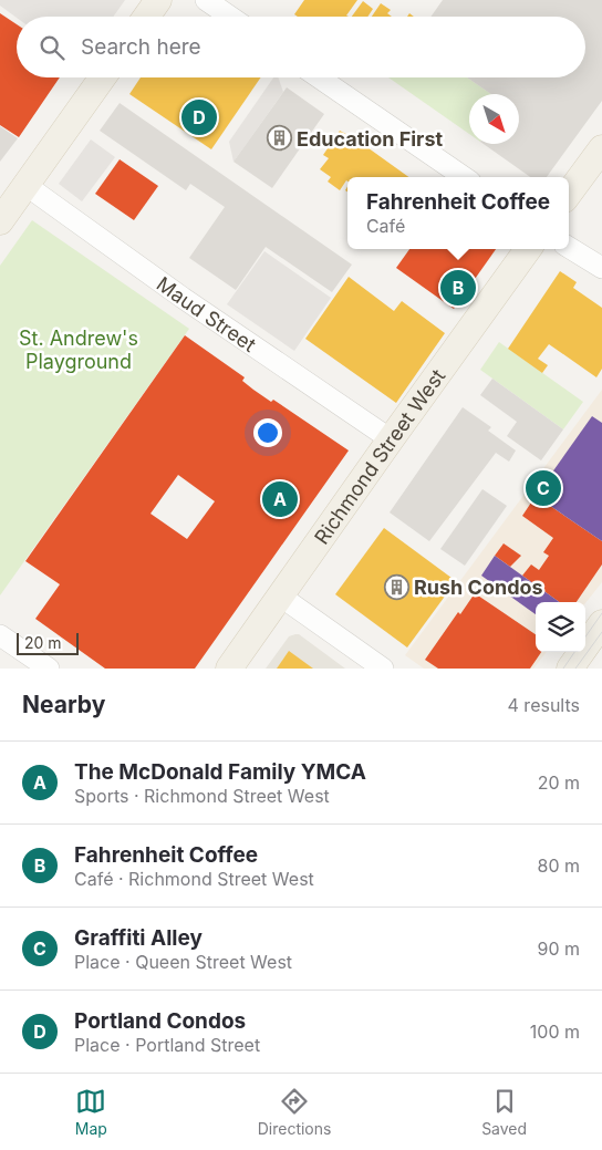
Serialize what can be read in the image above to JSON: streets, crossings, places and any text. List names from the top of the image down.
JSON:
{
  "streets": {
    "main road": ["Richmond Street West"],
    "street": ["Maud Street"]
  },
  "crossings": [
    ["Maud Street", "Richmond Street West"]
  ],
  "parks": ["St. Andrew's Playground"],
  "places": {
    "building": ["Education First", "Rush Condos"]
  },
  "scale_bar": "20 m",
  "north": "bottom right",
  "page": {
    "search": "Search here",
    "pins": [
      "D",
      "B",
      "C",
      "A"
    ],
    "popup": ["Fahrenheit Coffee", "Café"],
    "scale": "20 m",
    "heading": ["Nearby", "4 results"],
    "list": [
      {
        "mark": "A",
        "name": "The McDonald Family YMCA",
        "note": "Sports · Richmond Street West",
        "value": "20 m"
      },
      {
        "mark": "B",
        "name": "Fahrenheit Coffee",
        "note": "Café · Richmond Street West",
        "value": "80 m"
      },
      {
        "mark": "C",
        "name": "Graffiti Alley",
        "note": "Place · Queen Street West",
        "value": "90 m"
      },
      {
        "mark": "D",
        "name": "Portland Condos",
        "note": "Place · Portland Street",
        "value": "100 m"
      }
    ],
    "nav": ["Map", "Directions", "Saved"]
  }
}
